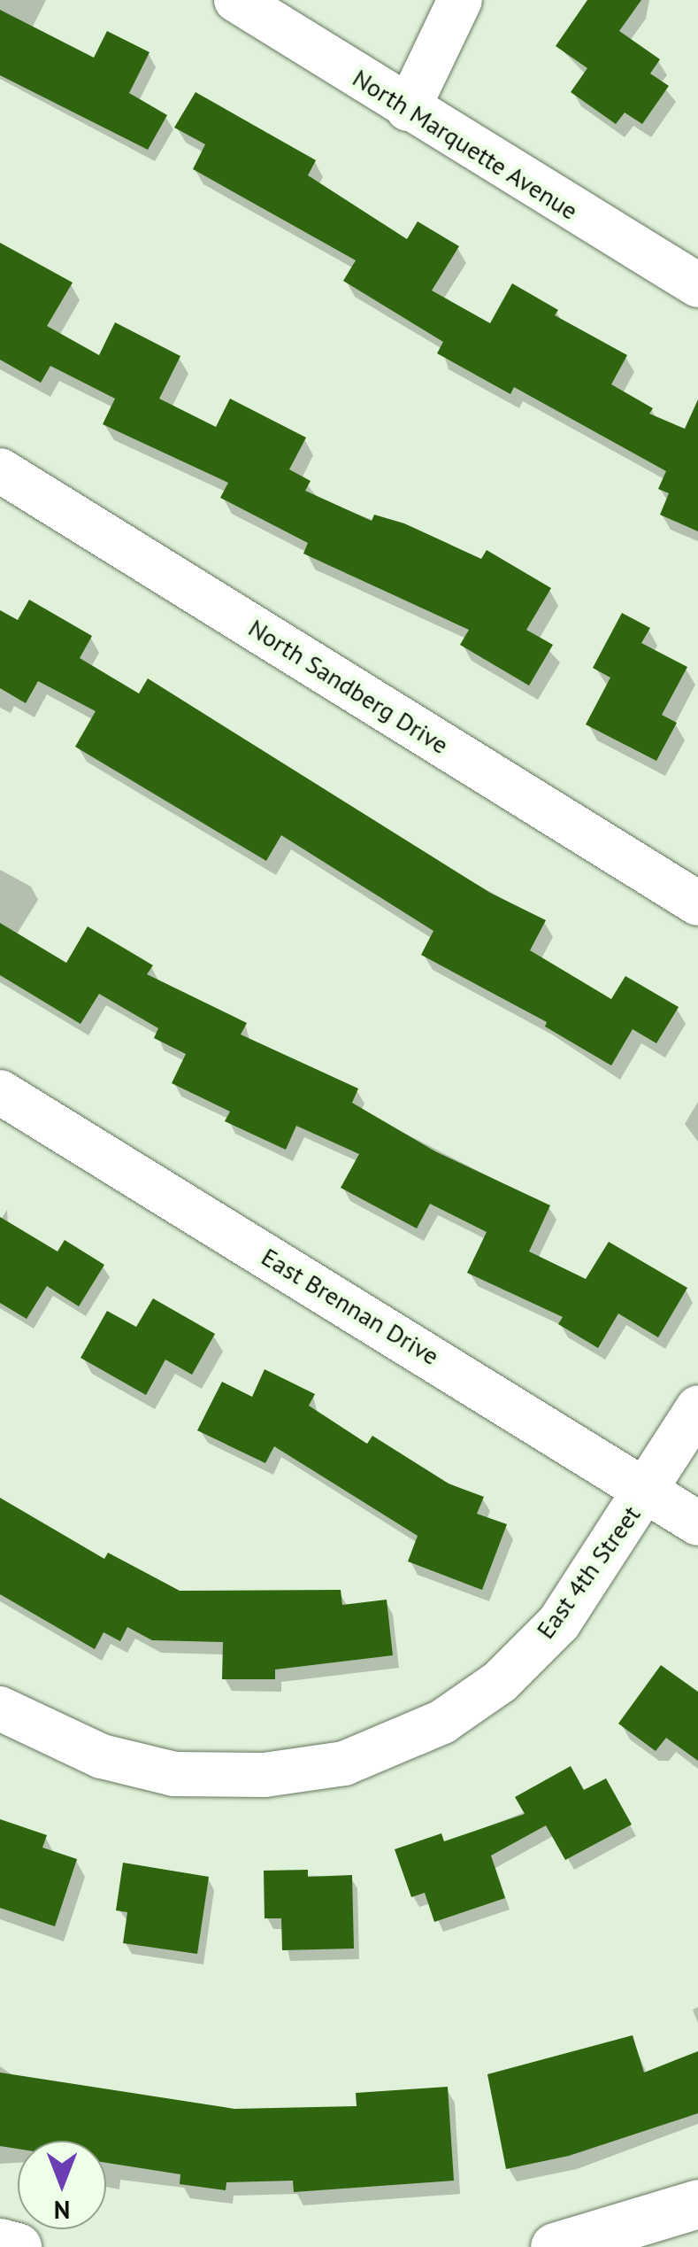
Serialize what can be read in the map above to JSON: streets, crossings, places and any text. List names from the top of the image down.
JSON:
{
  "streets": {
    "street": [
      "North Marquette Avenue",
      "North Sandberg Drive",
      "East Brennan Drive",
      "East 4th Street"
    ]
  },
  "crossings": [
    ["East Brennan Drive", "East 4th Street"]
  ],
  "north": "bottom"
}
